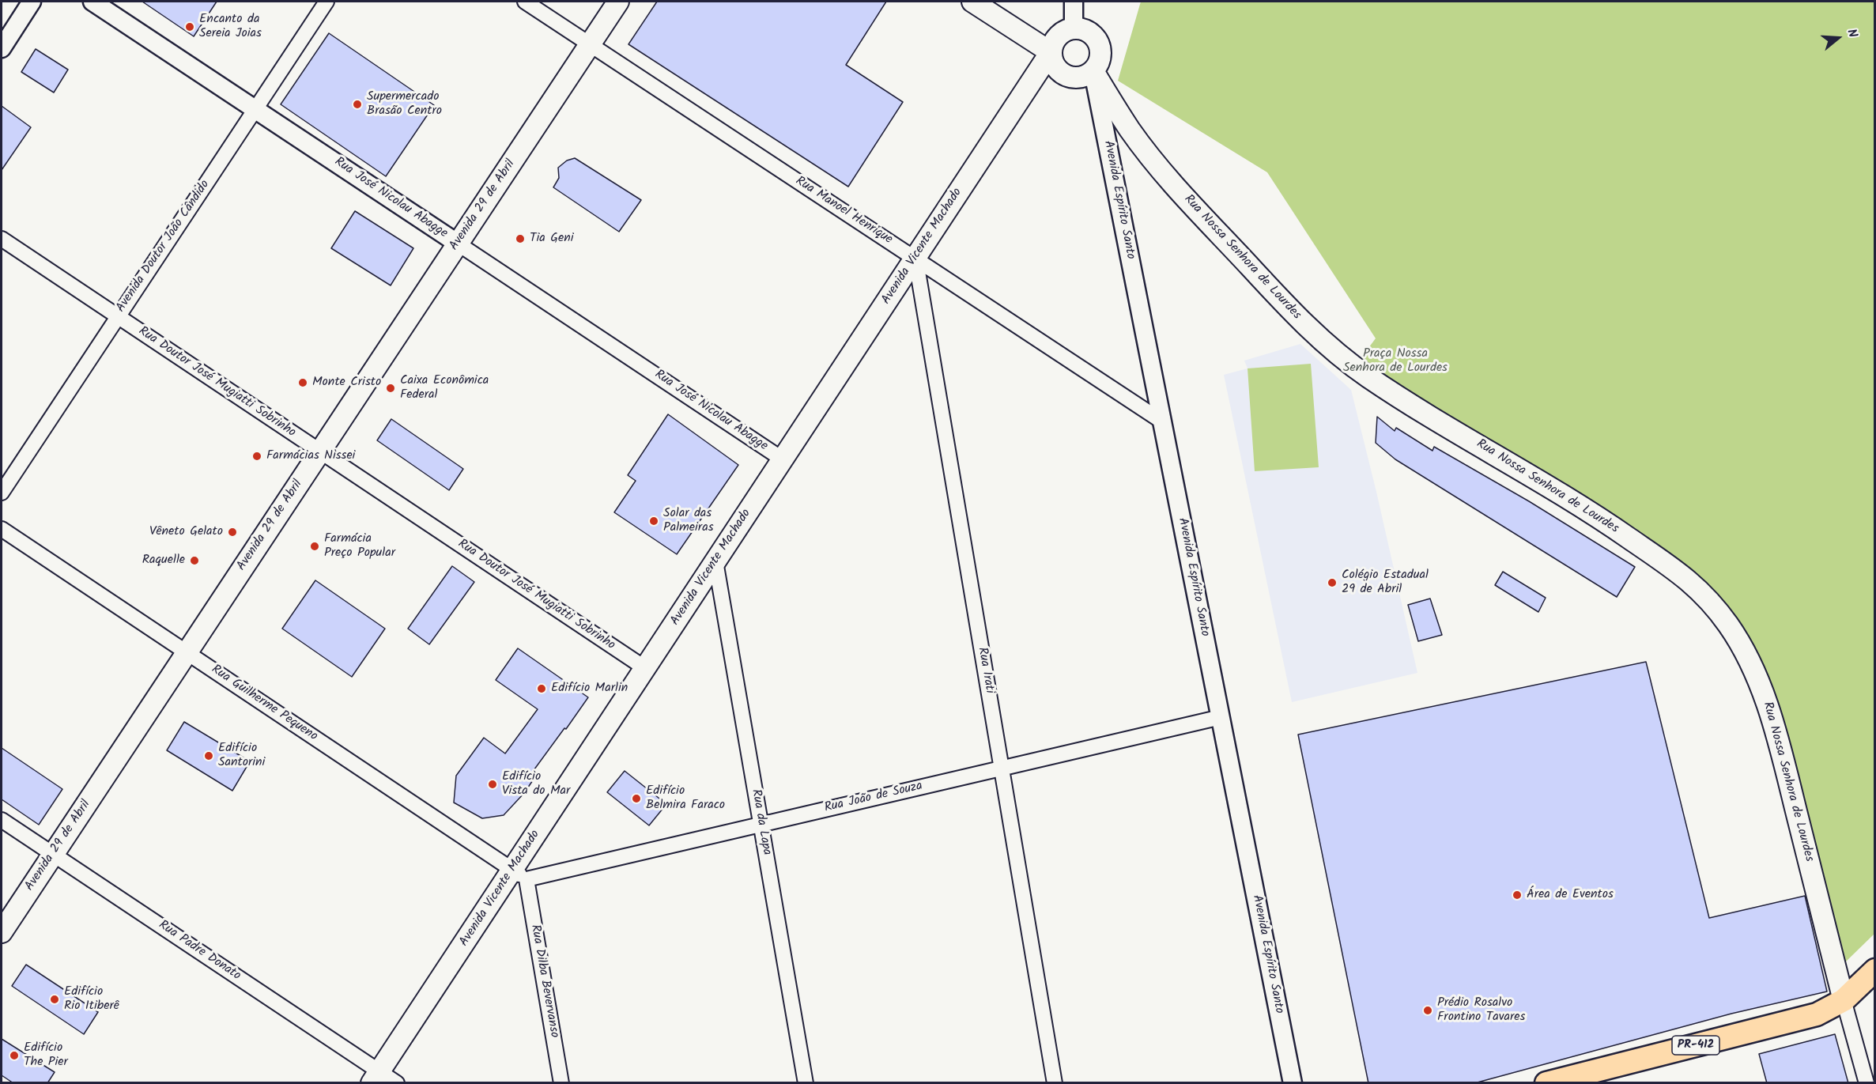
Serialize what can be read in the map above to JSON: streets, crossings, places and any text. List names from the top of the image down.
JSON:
{
  "streets": {
    "main road": [
      "Avenida 29 de Abril",
      "Avenida Vicente Machado",
      "Rua Nossa Senhora de Lourdes",
      "PR-412"
    ],
    "street": [
      "Rua José Nicolau Abagge",
      "Avenida Espírito Santo",
      "Rua Manoel Henrique",
      "Avenida Doutor João Cândido",
      "Rua Doutor José Mugiatti Sobrinho",
      "Rua Irati",
      "Rua Guilherme Pequeno",
      "Rua João de Souza",
      "Rua da Lapa",
      "Rua Padre Donato",
      "Rua Dilba Bevervanso"
    ]
  },
  "crossings": [
    ["Rua José Nicolau Abagge", "Avenida 29 de Abril"],
    ["Rua José Nicolau Abagge", "Avenida Doutor João Cândido"],
    ["Rua José Nicolau Abagge", "Avenida Vicente Machado"],
    ["Avenida Espírito Santo", "Rua Manoel Henrique"],
    ["Avenida Espírito Santo", "Avenida Vicente Machado"],
    ["Avenida Espírito Santo", "Rua Nossa Senhora de Lourdes"],
    ["Avenida Espírito Santo", "Rua João de Souza"],
    ["Avenida 29 de Abril", "Rua Manoel Henrique"],
    ["Avenida 29 de Abril", "Rua Doutor José Mugiatti Sobrinho"],
    ["Avenida 29 de Abril", "Rua Guilherme Pequeno"],
    ["Avenida 29 de Abril", "Rua Padre Donato"],
    ["Rua Manoel Henrique", "Avenida Vicente Machado"],
    ["Rua Manoel Henrique", "Rua Irati"],
    ["Avenida Doutor João Cândido", "Rua Doutor José Mugiatti Sobrinho"],
    ["Avenida Vicente Machado", "Rua Nossa Senhora de Lourdes"],
    ["Avenida Vicente Machado", "Rua Doutor José Mugiatti Sobrinho"],
    ["Avenida Vicente Machado", "Rua Irati"],
    ["Avenida Vicente Machado", "Rua Guilherme Pequeno"],
    ["Avenida Vicente Machado", "Rua João de Souza"],
    ["Avenida Vicente Machado", "Rua da Lapa"],
    ["Avenida Vicente Machado", "Rua Padre Donato"],
    ["Avenida Vicente Machado", "Rua Dilba Bevervanso"],
    ["Rua Nossa Senhora de Lourdes", "PR-412"],
    ["Rua Irati", "Rua João de Souza"],
    ["Rua Guilherme Pequeno", "Rua João de Souza"],
    ["Rua Guilherme Pequeno", "Rua Dilba Bevervanso"],
    ["Rua João de Souza", "Rua da Lapa"],
    ["Rua João de Souza", "Rua Dilba Bevervanso"]
  ],
  "parks": ["Praça Nossa Senhora de Lourdes"],
  "places": [
    "Encanto da Sereia Joias",
    "Supermercado Brasão Centro",
    "Tia Geni",
    "Monte Cristo",
    "Caixa Econômica Federal",
    "Farmácias Nissei",
    "Solar das Palmeiras",
    "Vêneto Gelato",
    "Farmácia Preço Popular",
    "Raquelle",
    "Colégio Estadual 29 de Abril",
    "Edifício Marlin",
    "Edifício Santorini",
    "Edifício Vista do Mar",
    "Edifício Belmira Faraco",
    "Área de Eventos",
    "Edifício Rio Itiberê",
    "Prédio Rosalvo Frontino Tavares",
    "Edifício The Pier"
  ],
  "north": "right"
}
